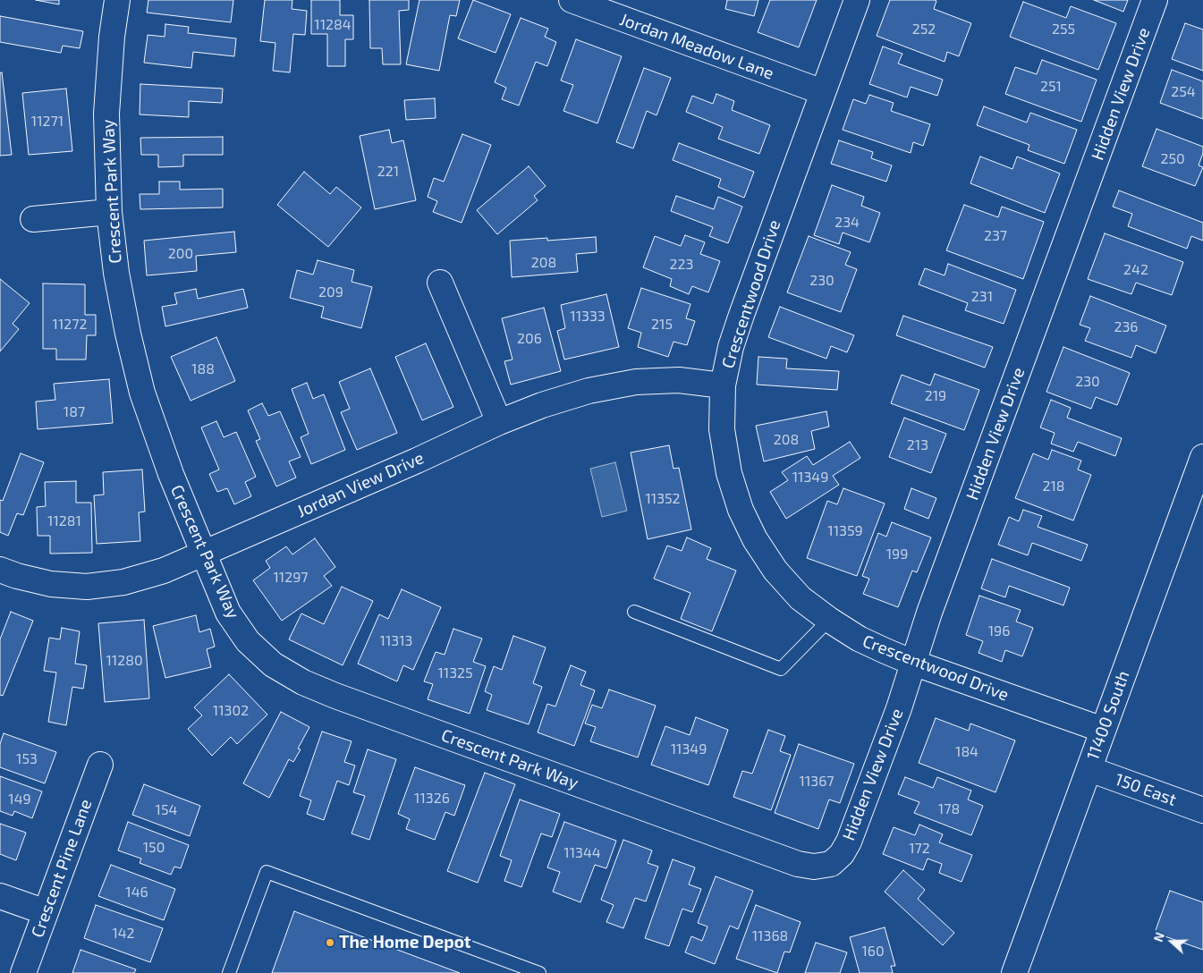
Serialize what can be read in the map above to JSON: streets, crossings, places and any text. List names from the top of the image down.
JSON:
{
  "streets": {
    "street": [
      "Jordan Meadow Lane",
      "Hidden View Drive",
      "Crescent Park Way",
      "Crescentwood Drive",
      "Jordan View Drive",
      "11400 South",
      "150 East",
      "Crescent Pine Lane"
    ]
  },
  "crossings": [
    ["Jordan Meadow Lane", "Crescentwood Drive"],
    ["Hidden View Drive", "Crescent Park Way"],
    ["Hidden View Drive", "Crescentwood Drive"],
    ["Crescent Park Way", "Jordan View Drive"],
    ["Crescentwood Drive", "Jordan View Drive"],
    ["Crescentwood Drive", "11400 South"],
    ["11400 South", "150 East"]
  ],
  "places": ["The Home Depot"],
  "house_numbers": [
    "11284",
    "252",
    "255",
    "251",
    "254",
    "11271",
    "250",
    "221",
    "234",
    "237",
    "200",
    "208",
    "223",
    "242",
    "230",
    "209",
    "231",
    "11333",
    "11272",
    "215",
    "236",
    "206",
    "188",
    "230",
    "219",
    "187",
    "208",
    "213",
    "11349",
    "218",
    "11352",
    "11281",
    "11359",
    "199",
    "11297",
    "196",
    "11313",
    "11280",
    "11325",
    "11302",
    "11349",
    "184",
    "153",
    "11367",
    "11326",
    "149",
    "178",
    "154",
    "150",
    "172",
    "11344",
    "146",
    "142",
    "11368",
    "160"
  ],
  "north": "left"
}
